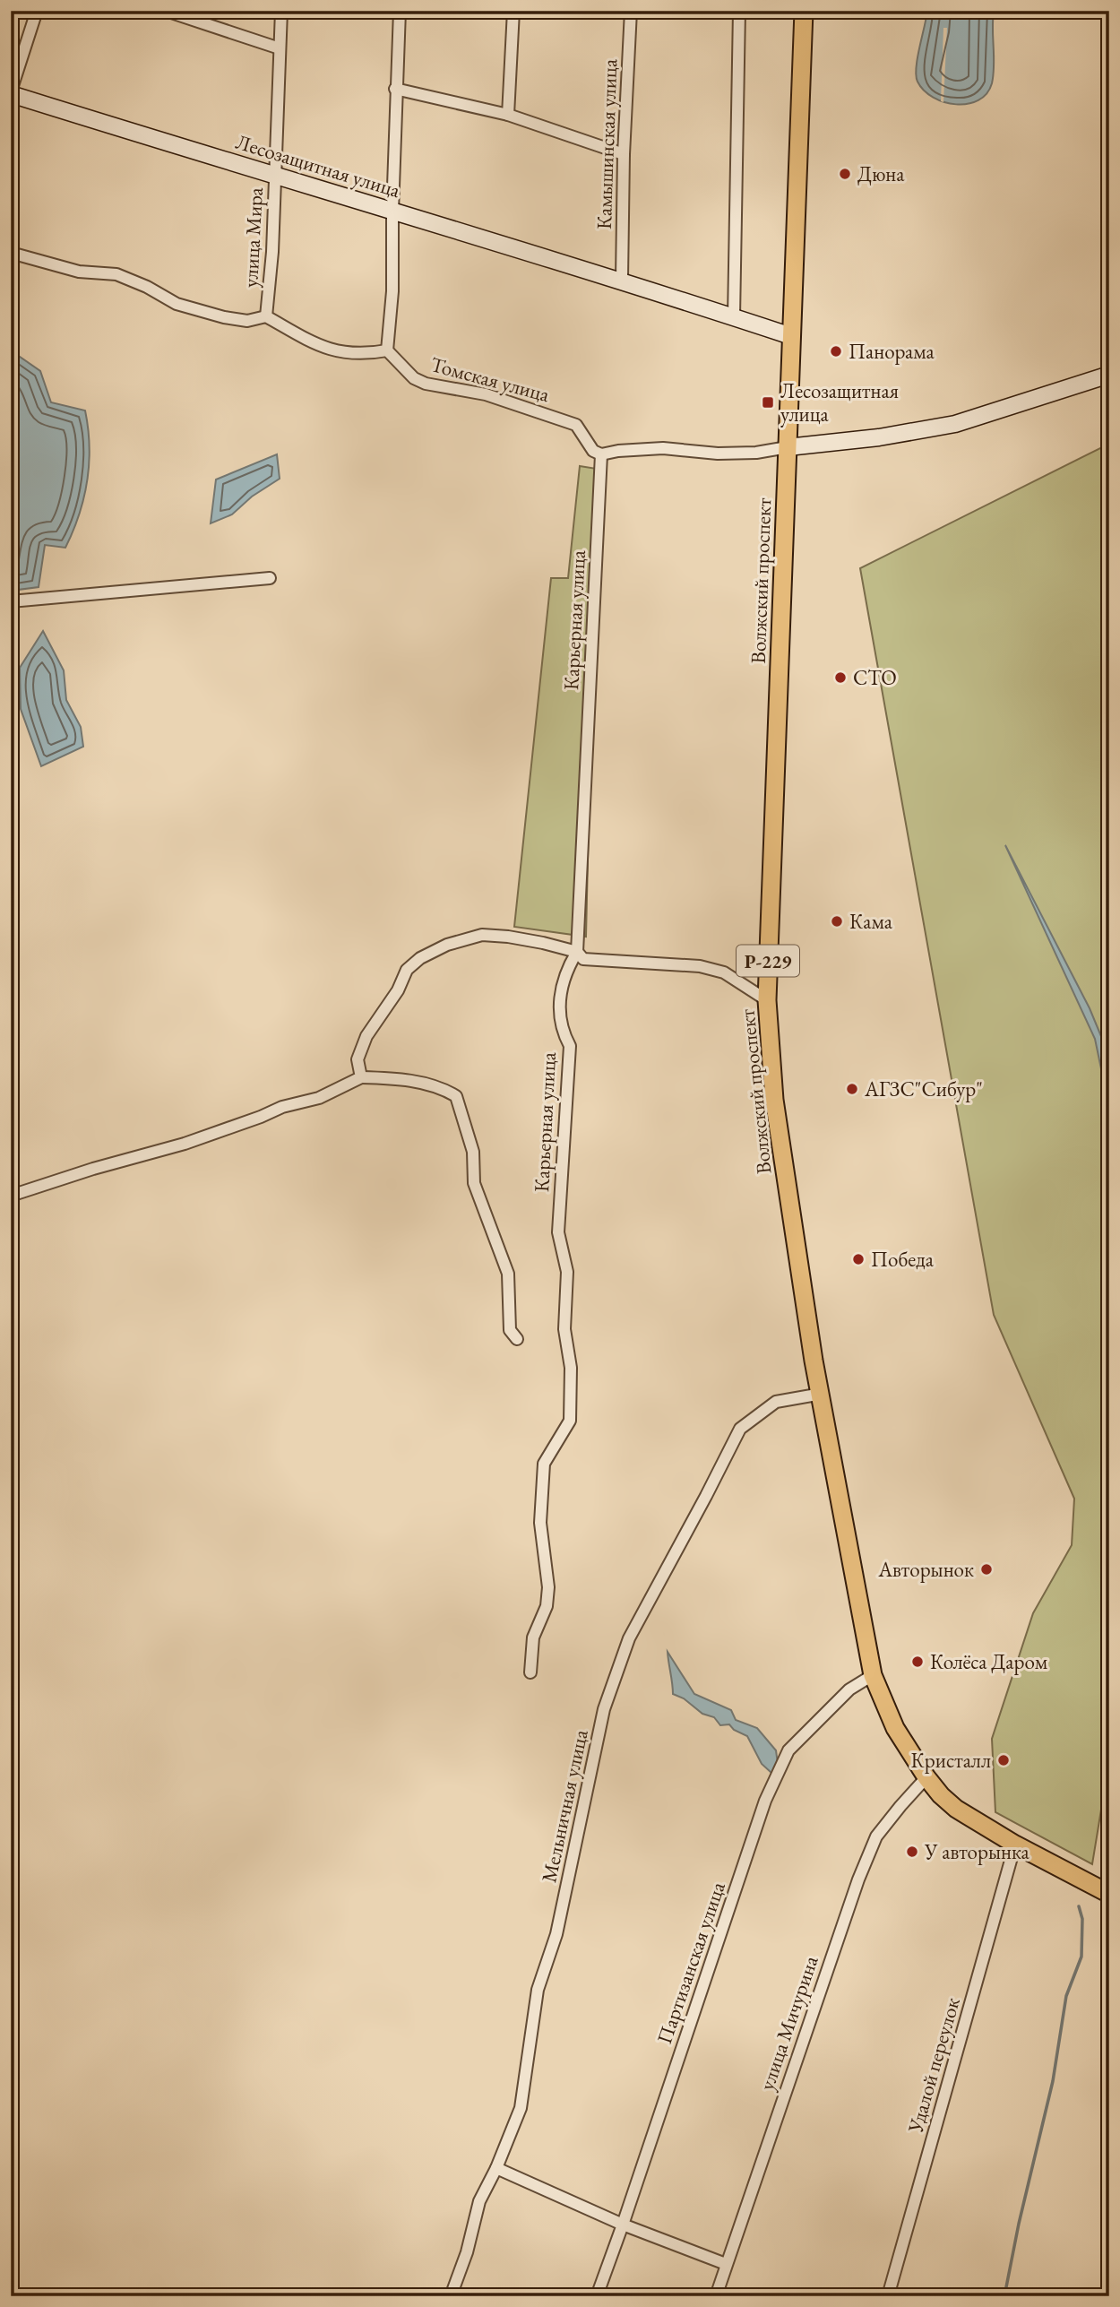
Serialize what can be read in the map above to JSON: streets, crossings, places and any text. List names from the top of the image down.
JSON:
{
  "streets": {
    "main road": ["Волжский проспект", "Р-229"],
    "street": [
      "Камышинская улица",
      "Лесозащитная улица",
      "улица Мира",
      "Томская улица",
      "Карьерная улица",
      "Мельничная улица",
      "Партизанская улица",
      "улица Мичурина",
      "Удалой переулок"
    ]
  },
  "crossings": [
    ["Камышинская улица", "Лесозащитная улица"],
    ["Лесозащитная улица", "улица Мира"],
    ["Лесозащитная улица", "Волжский проспект"],
    ["Томская улица", "Карьерная улица"],
    ["Волжский проспект", "Мельничная улица"],
    ["Волжский проспект", "Партизанская улица"],
    ["Волжский проспект", "улица Мичурина"],
    ["Волжский проспект", "Удалой переулок"]
  ],
  "places": {
    "other": [
      "Дюна",
      "Панорама",
      "СТО",
      "Кама",
      "АГЗС\"Сибур\"",
      "Победа",
      "Авторынок",
      "Колёса Даром",
      "Кристалл",
      "У авторынка"
    ],
    "transit": ["Лесозащитная улица"]
  }
}
